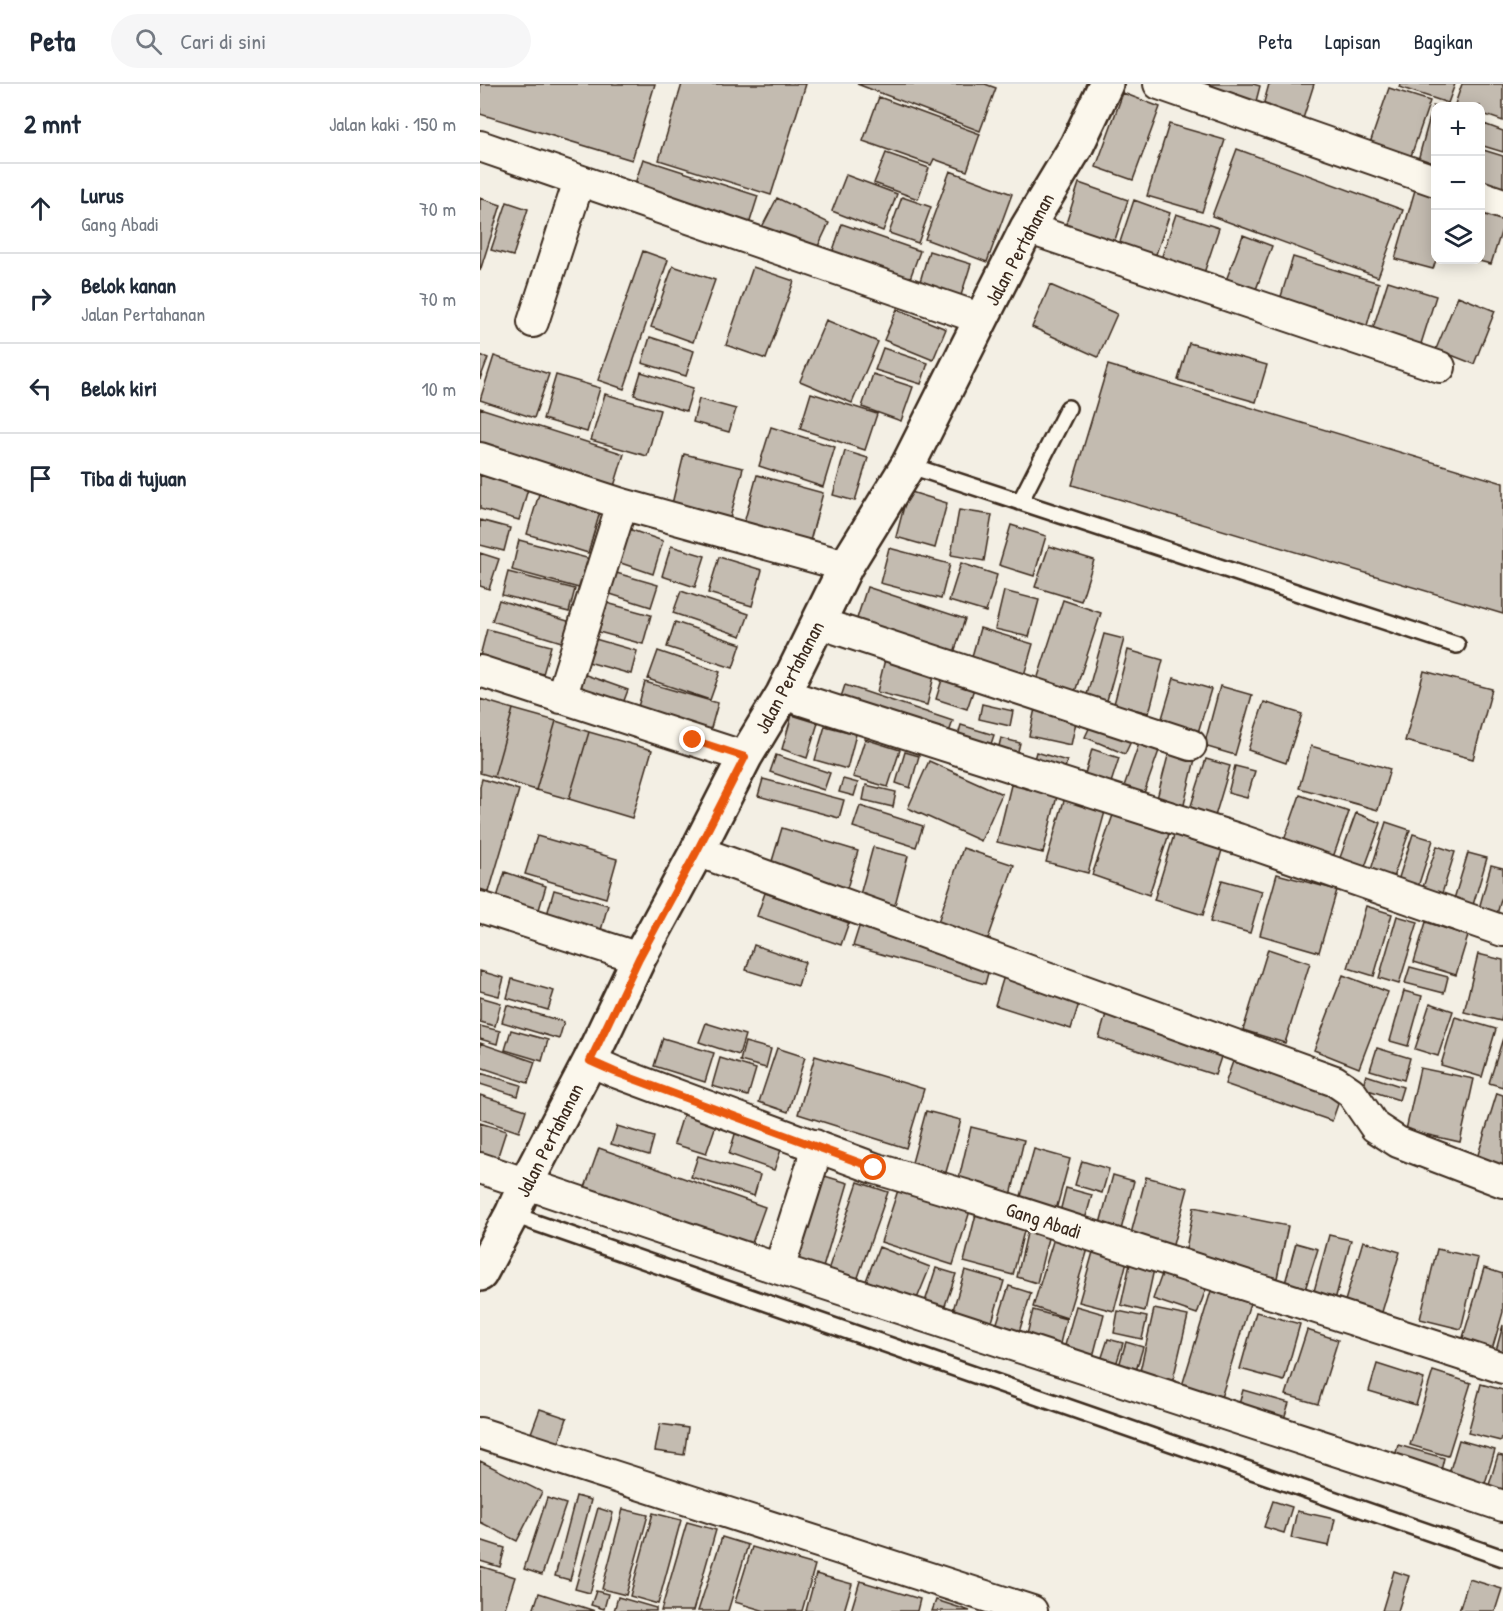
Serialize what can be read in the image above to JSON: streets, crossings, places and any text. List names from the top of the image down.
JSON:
{
  "streets": {
    "main road": ["Jalan Pertahanan"],
    "street": ["Gang Abadi"]
  },
  "crossings": [
    ["Jalan Pertahanan", "Gang Abadi"]
  ],
  "page": {
    "header": "Peta",
    "search": "Cari di sini",
    "nav": ["Peta", "Lapisan", "Bagikan"],
    "heading": ["2 mnt", "Jalan kaki · 150 m"],
    "map_buttons": ["+", "−"],
    "list": [
      ["Lurus", "Gang Abadi", "70 m"],
      ["Belok kanan", "Jalan Pertahanan", "70 m"],
      ["Belok kiri", "10 m"],
      "Tiba di tujuan"
    ]
  }
}
